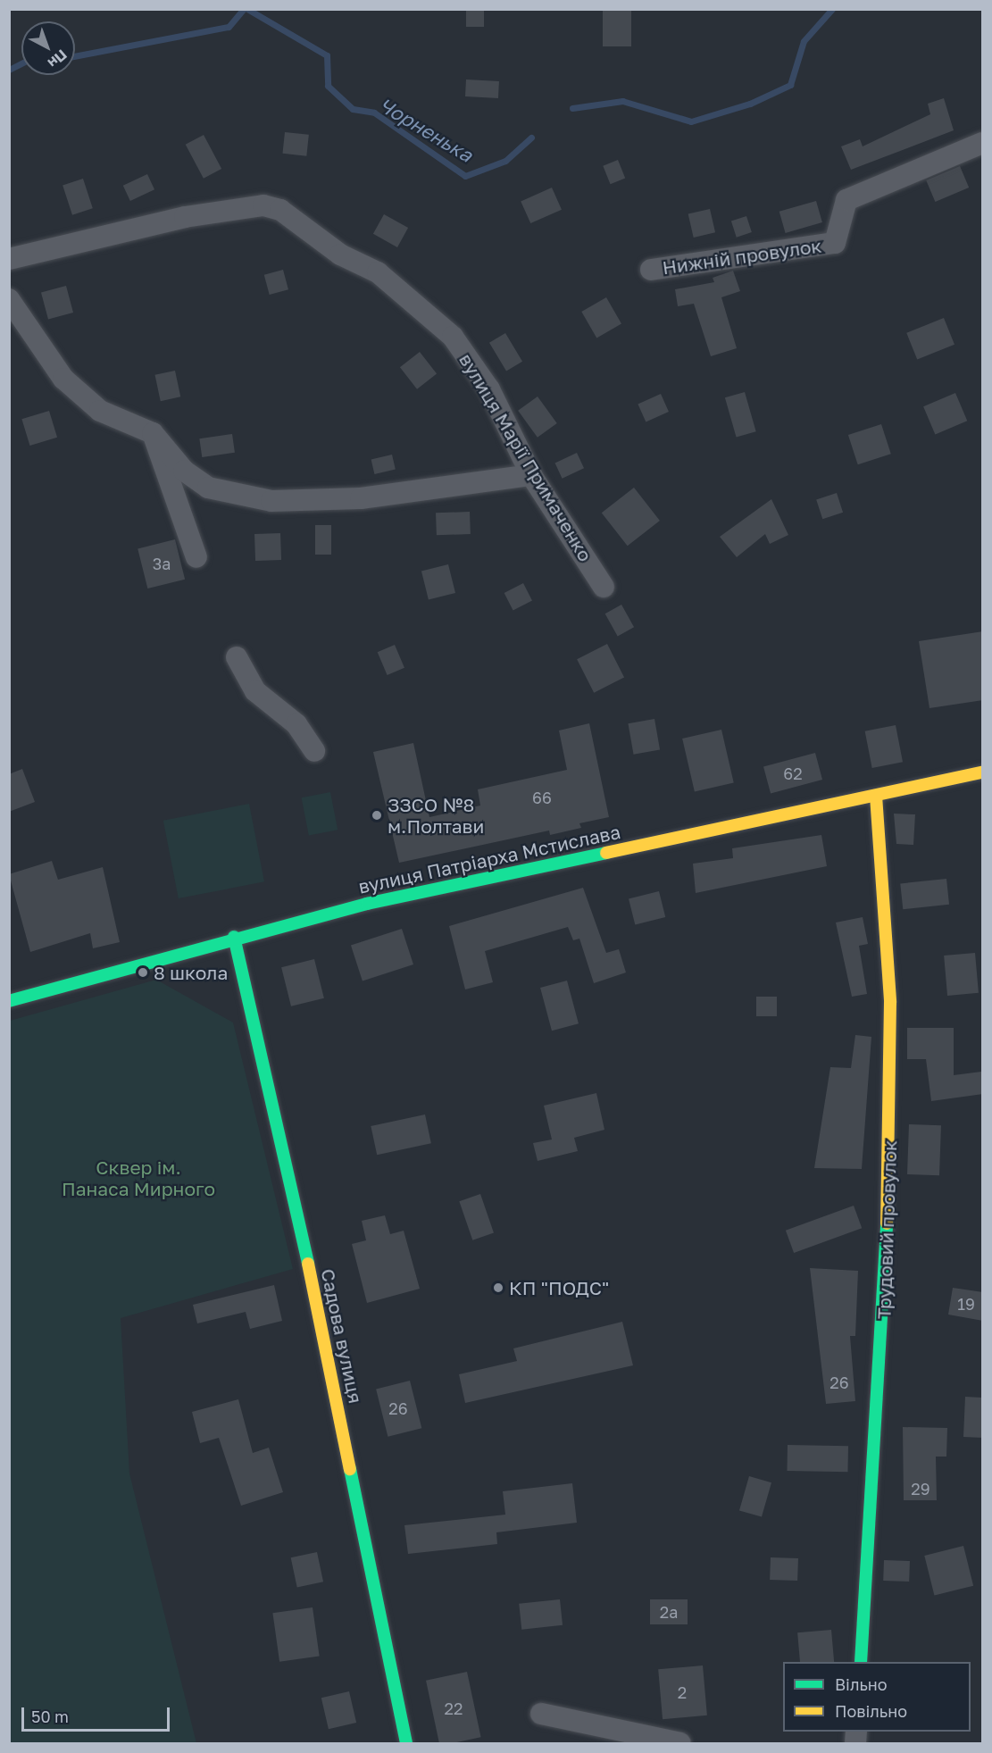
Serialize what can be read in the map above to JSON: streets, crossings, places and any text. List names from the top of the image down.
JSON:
{
  "streets": {
    "street": [
      "Нижній провулок",
      "вулиця Марії Примаченко",
      "вулиця Патріарха Мстислава",
      "Трудовий провулок",
      "Садова вулиця"
    ]
  },
  "crossings": [
    ["вулиця Патріарха Мстислава", "Трудовий провулок"],
    ["вулиця Патріарха Мстислава", "Садова вулиця"]
  ],
  "water": ["Чорненька"],
  "parks": ["Сквер ім. Панаса Мирного"],
  "places": ["ЗЗСО №8 м.Полтави", "8 школа", "КП \"ПОДС\""],
  "house_numbers": [
    "3а",
    "62",
    "66",
    "19",
    "26",
    "26",
    "29",
    "2а",
    "2",
    "22"
  ],
  "legend": ["Вільно", "Повільно"],
  "scale_bar": "50 m",
  "north": "bottom right"
}
